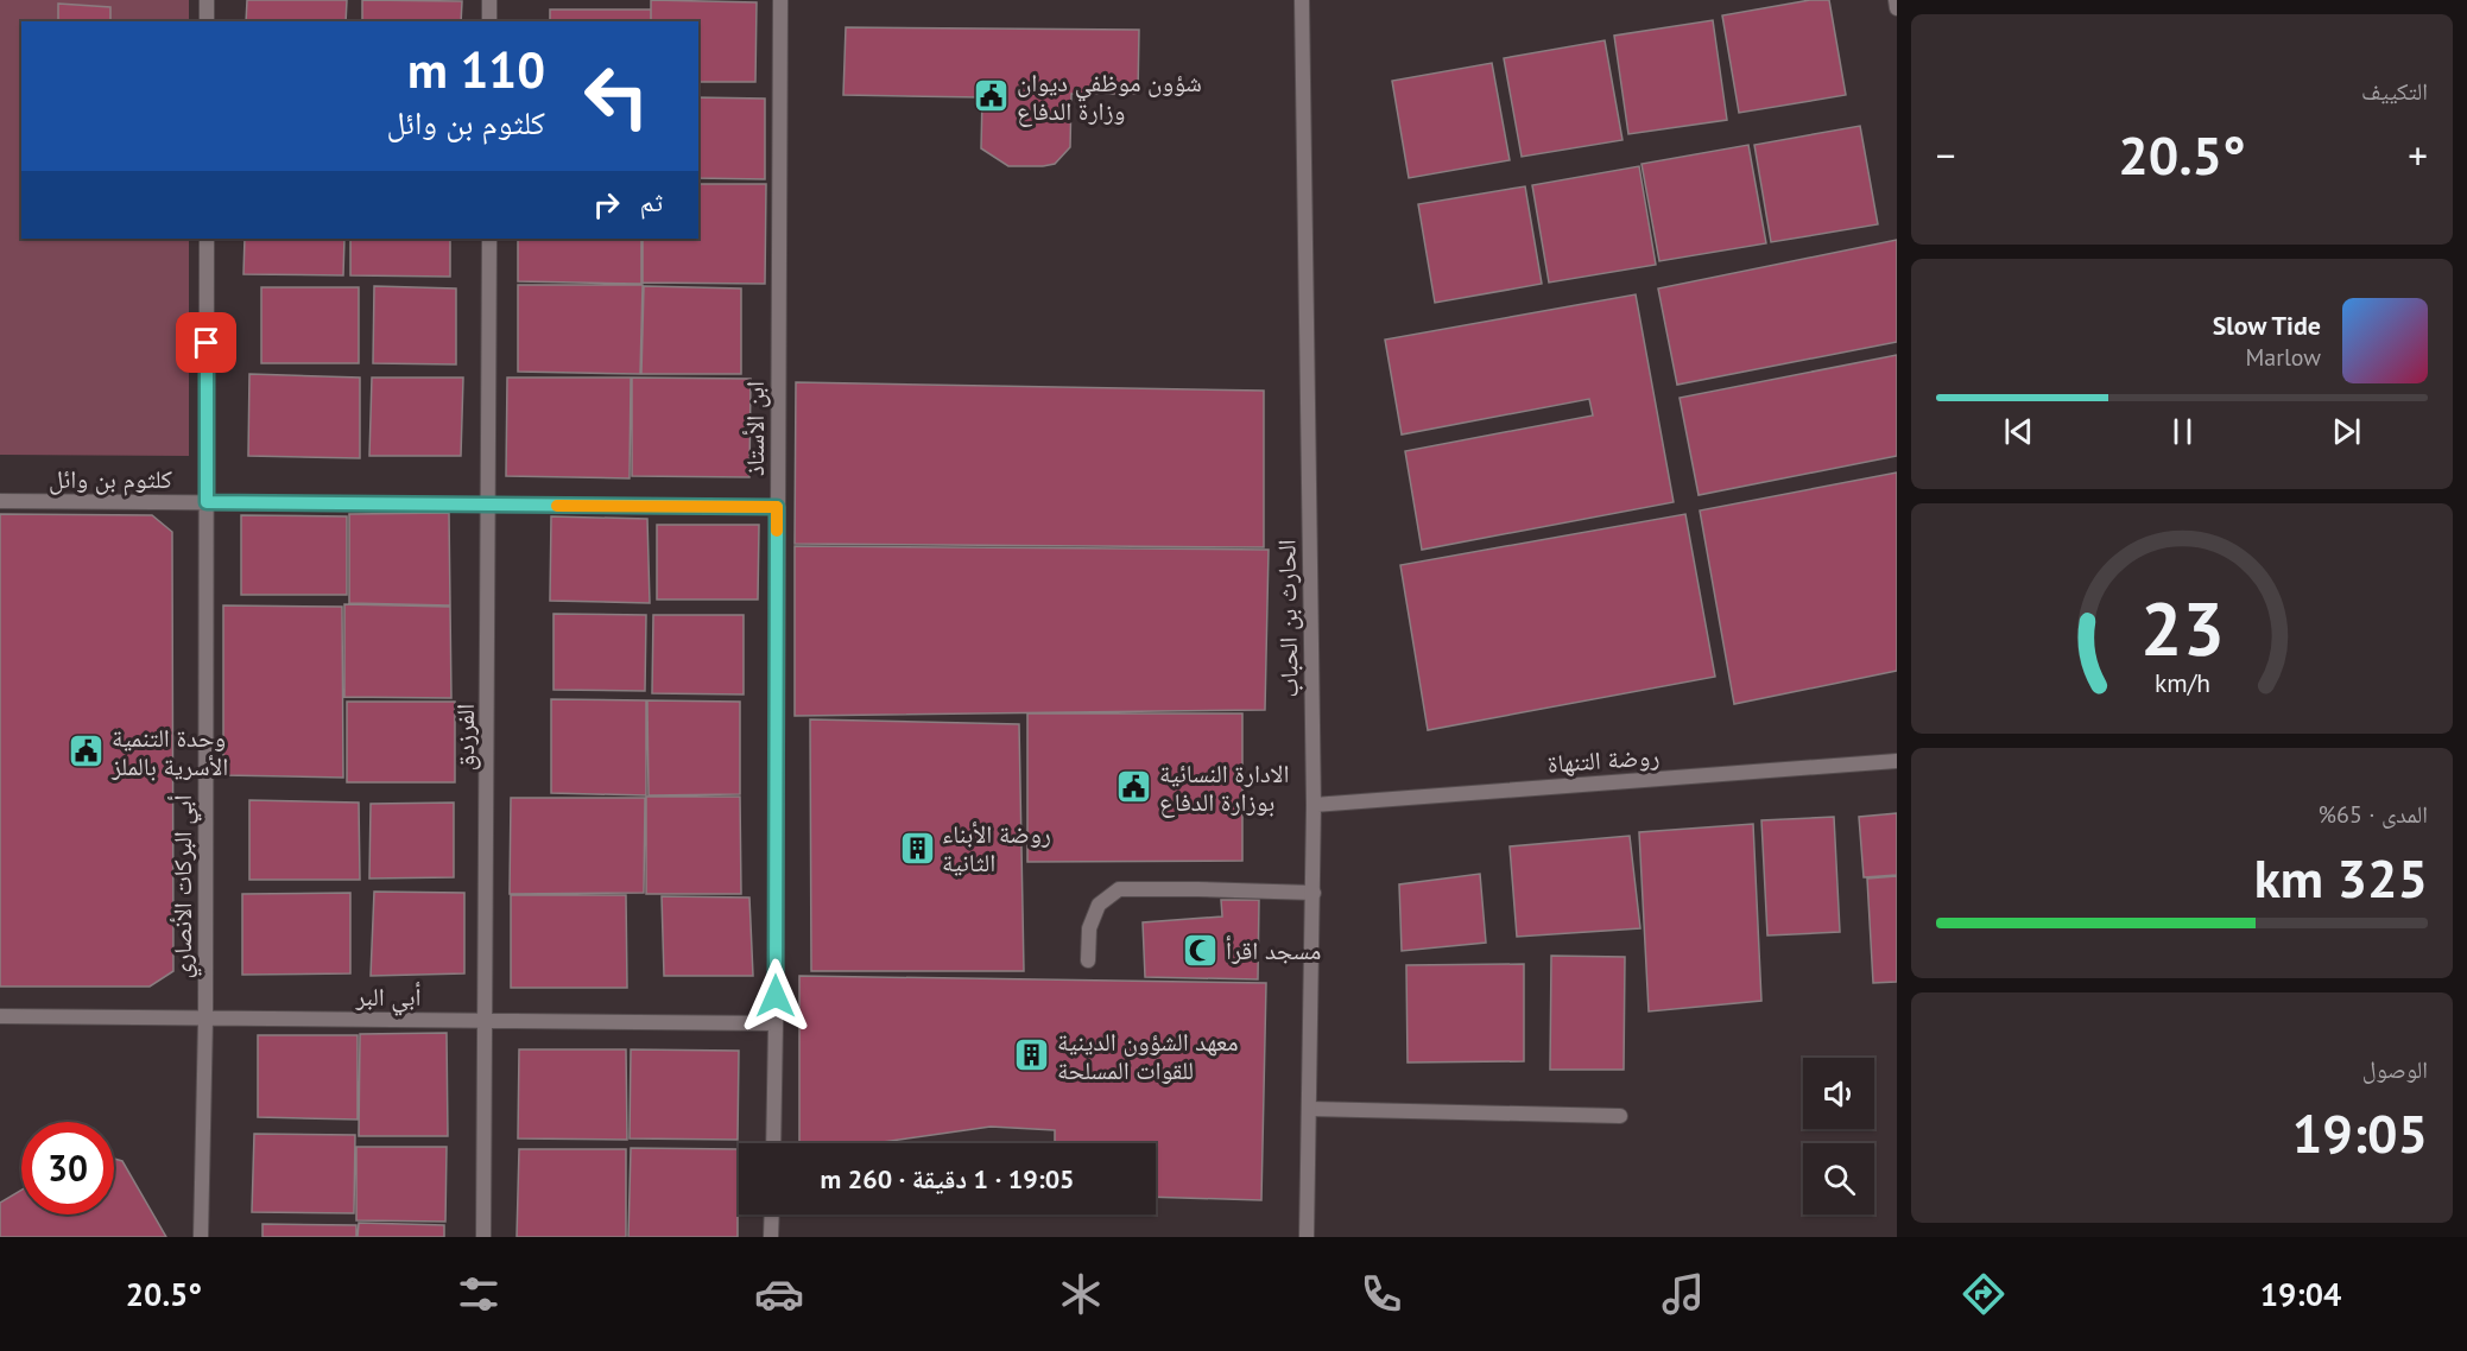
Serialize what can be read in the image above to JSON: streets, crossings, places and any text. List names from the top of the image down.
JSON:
{
  "streets": {
    "street": [
      "ابن الأستاذ",
      "كلثوم بن وائل",
      "الحارث بن الحباب",
      "الفرزدق",
      "روضة التنهاة",
      "أبي البركات الأنصاري",
      "أبي البر"
    ]
  },
  "crossings": [
    ["ابن الأستاذ", "كلثوم بن وائل"],
    ["ابن الأستاذ", "أبي البر"],
    ["كلثوم بن وائل", "الفرزدق"],
    ["كلثوم بن وائل", "أبي البركات الأنصاري"],
    ["الحارث بن الحباب", "روضة التنهاة"],
    ["الفرزدق", "أبي البر"],
    ["أبي البركات الأنصاري", "أبي البر"]
  ],
  "places": {
    "public building": ["شؤون موظفي ديوان وزارة الدفاع", "وحدة التنمية الأسرية بالملز", "الادارة النسائية بوزارة الدفاع"],
    "building": ["روضة الأبناء الثانية", "معهد الشؤون الدينية للقوات المسلحة"],
    "mosque": ["مسجد اقرأ"]
  },
  "page": {
    "tile": [
      "التكييف",
      ["المدى · 65%", "325 km"],
      ["الوصول", "19:05"]
    ],
    "turn": ["110 m", "كلثوم بن وائل"],
    "heat": ["−", "20.5°", "+"],
    "then": "ثم",
    "song": ["Slow Tide", "Marlow"],
    "limit": "30",
    "trip": "19:05 · 1 دقيقة · 260 m",
    "tabs": ["19:04", "20.5°"],
    "gauge": ["23", "km/h"]
  }
}
